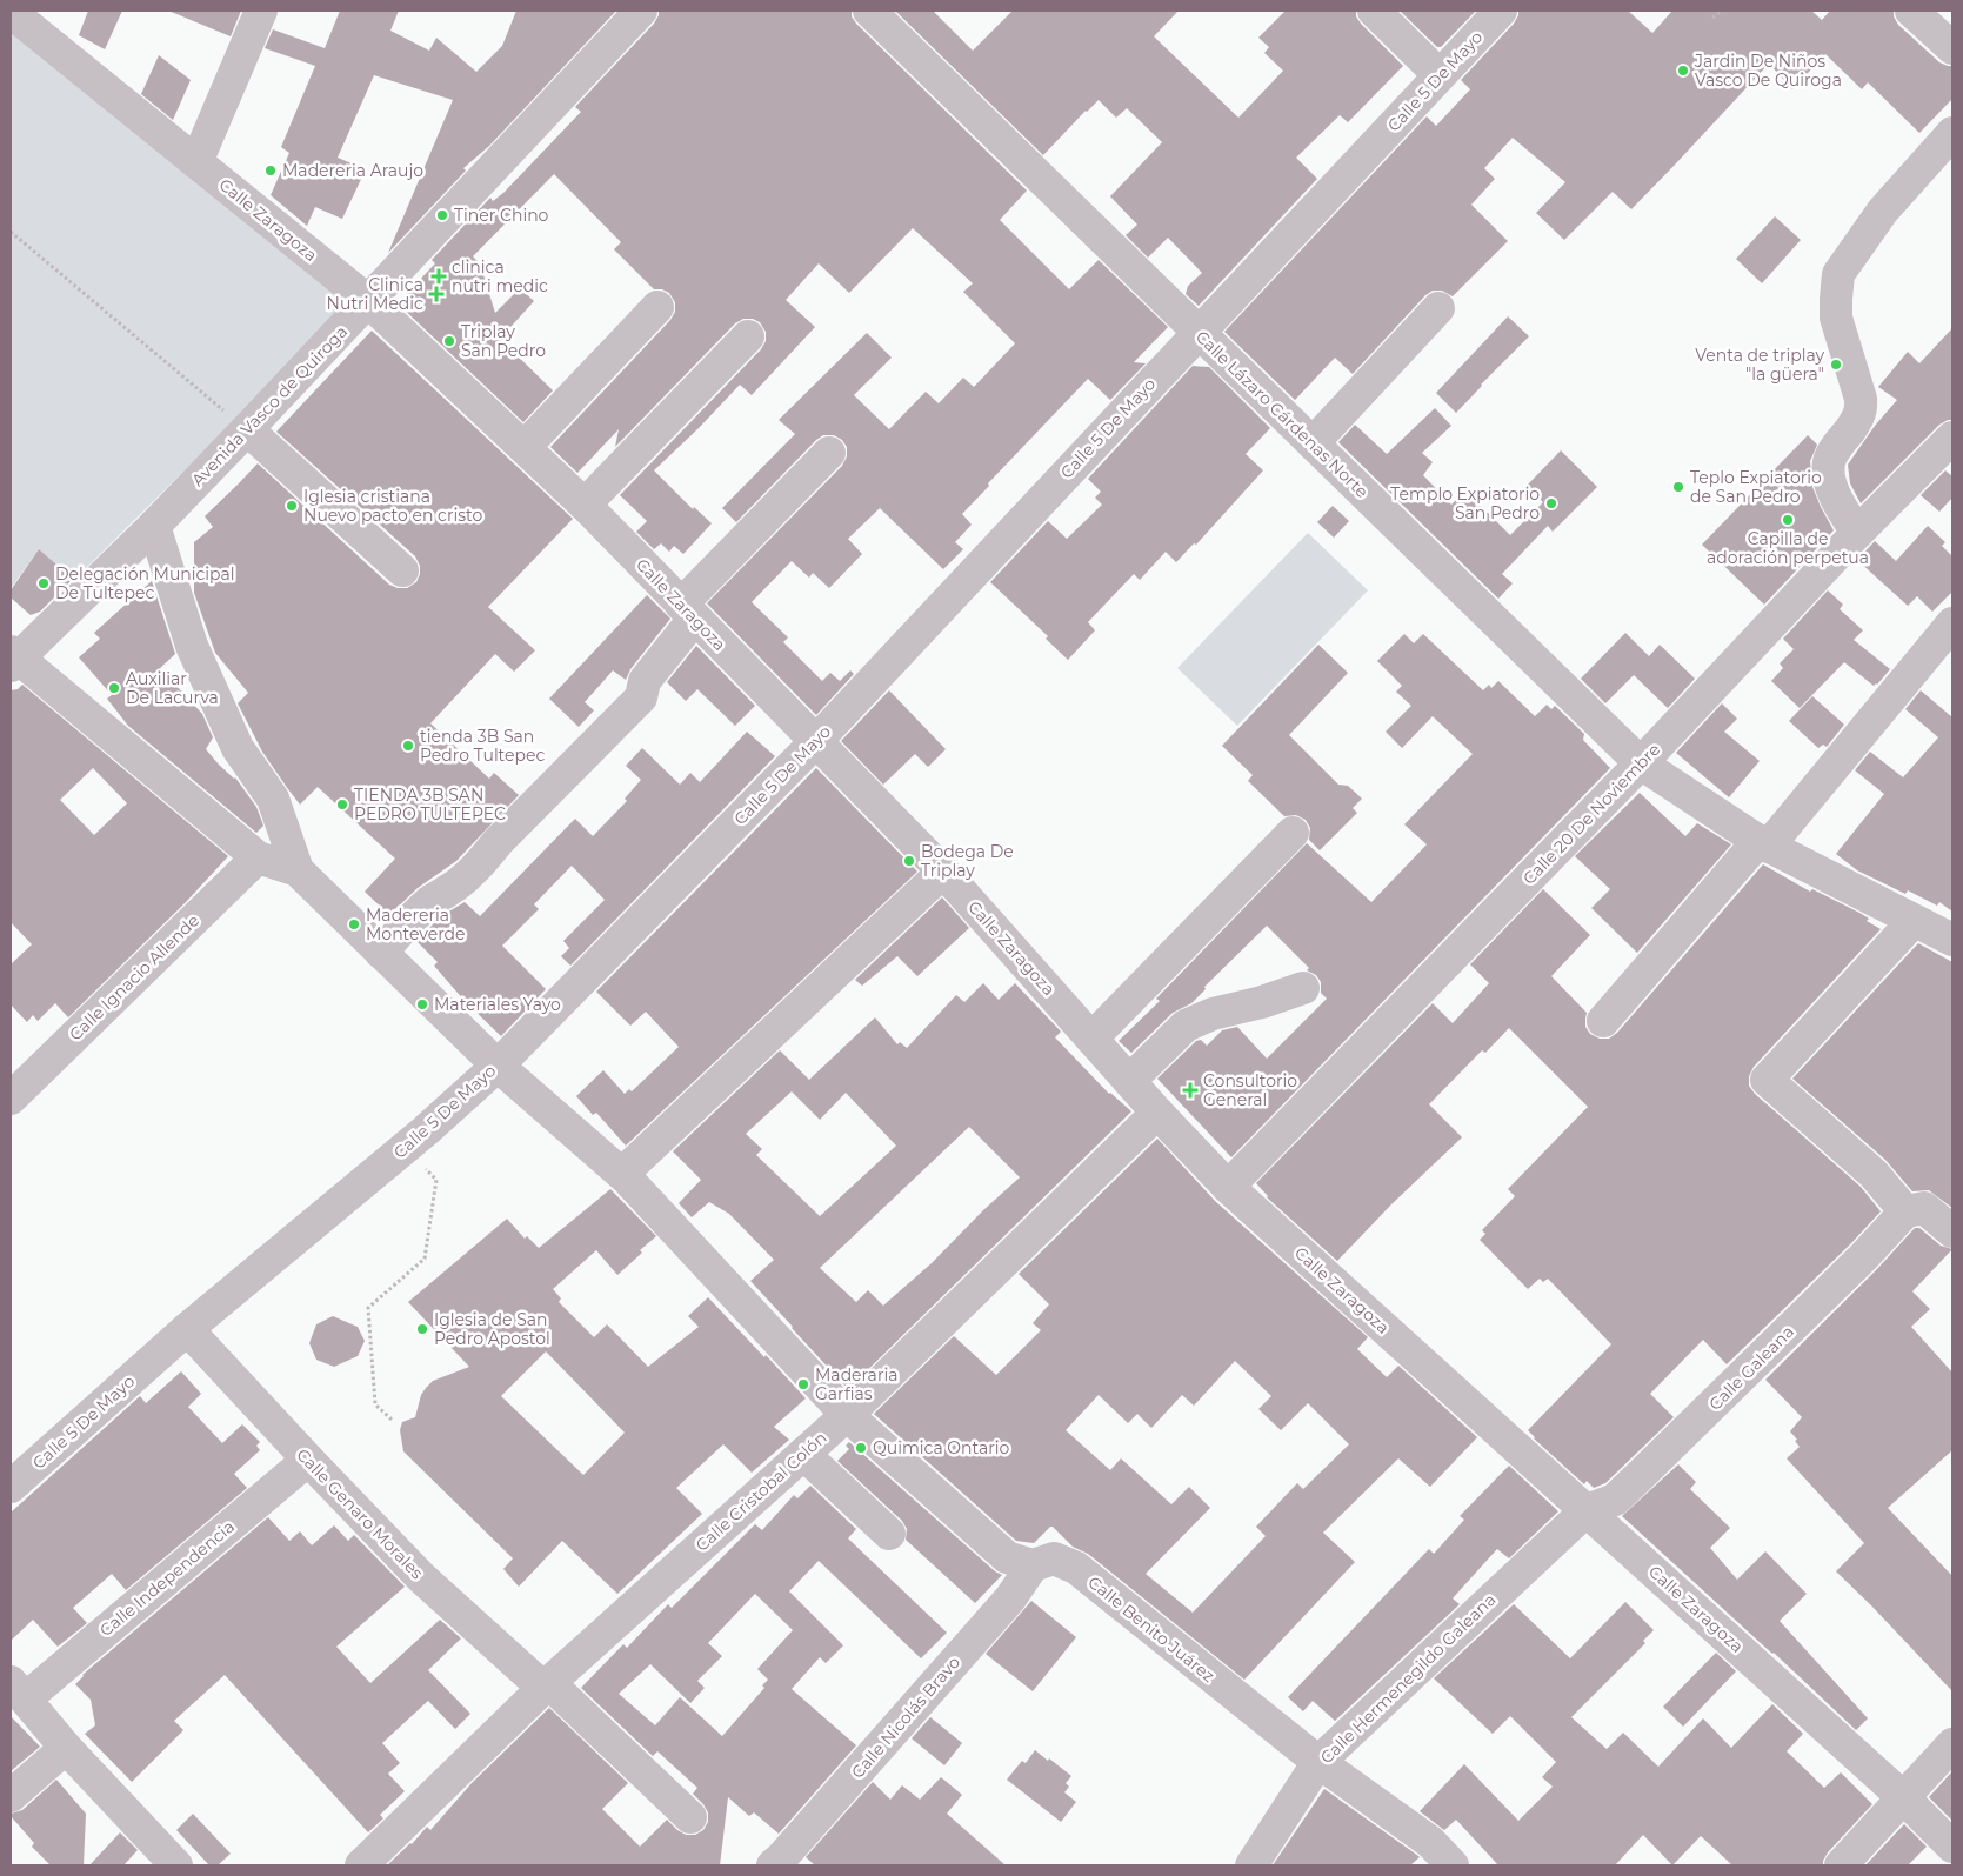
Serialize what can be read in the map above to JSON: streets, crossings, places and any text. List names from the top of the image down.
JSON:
{
  "streets": {
    "street": [
      "Calle 5 De Mayo",
      "Calle Zaragoza",
      "Avenida Vasco de Quiroga",
      "Calle Lázaro Cárdenas Norte",
      "Calle 20 De Noviembre",
      "Calle Ignacio Allende",
      "Calle Galeana",
      "Calle Cristobal Colón",
      "Calle Genaro Morales",
      "Calle Independencia",
      "Calle Benito Juárez",
      "Calle Hermenegildo Galeana",
      "Calle Nicolás Bravo"
    ]
  },
  "crossings": [
    ["Calle 5 De Mayo", "Calle Zaragoza"],
    ["Calle 5 De Mayo", "Calle Lázaro Cárdenas Norte"],
    ["Calle 5 De Mayo", "Calle Genaro Morales"],
    ["Calle 5 De Mayo", "Calle Benito Juárez"],
    ["Calle Zaragoza", "Avenida Vasco de Quiroga"],
    ["Calle Zaragoza", "Calle 20 De Noviembre"],
    ["Calle Zaragoza", "Calle Galeana"],
    ["Calle Zaragoza", "Calle Cristobal Colón"],
    ["Calle Zaragoza", "Calle Hermenegildo Galeana"],
    ["Calle Lázaro Cárdenas Norte", "Calle 20 De Noviembre"],
    ["Calle Galeana", "Calle Hermenegildo Galeana"],
    ["Calle Cristobal Colón", "Calle Genaro Morales"],
    ["Calle Cristobal Colón", "Calle Benito Juárez"],
    ["Calle Genaro Morales", "Calle Independencia"],
    ["Calle Benito Juárez", "Calle Hermenegildo Galeana"],
    ["Calle Benito Juárez", "Calle Nicolás Bravo"]
  ],
  "places": {
    "other": [
      "Jardin De Niños Vasco De Quiroga",
      "Madereria Araujo",
      "Tiner Chino",
      "Triplay San Pedro",
      "Venta de triplay \"la güera\"",
      "Teplo Expiatorio de San Pedro",
      "Templo Expiatorio San Pedro",
      "Iglesia cristiana Nuevo pacto en cristo",
      "Capilla de adoración perpetua",
      "Delegación Municipal De Tultepec",
      "Auxiliar De Lacurva",
      "tienda 3B San Pedro Tultepec",
      "TIENDA 3B SAN PEDRO TULTEPEC",
      "Bodega De Triplay",
      "Madereria Monteverde",
      "Materiales Yayo",
      "Iglesia de San Pedro Apostol",
      "Maderaria Garfias",
      "Quimica Ontario"
    ],
    "health": ["clinica nutri medic", "Clinica Nutri Medic", "Consultorio General"]
  }
}
